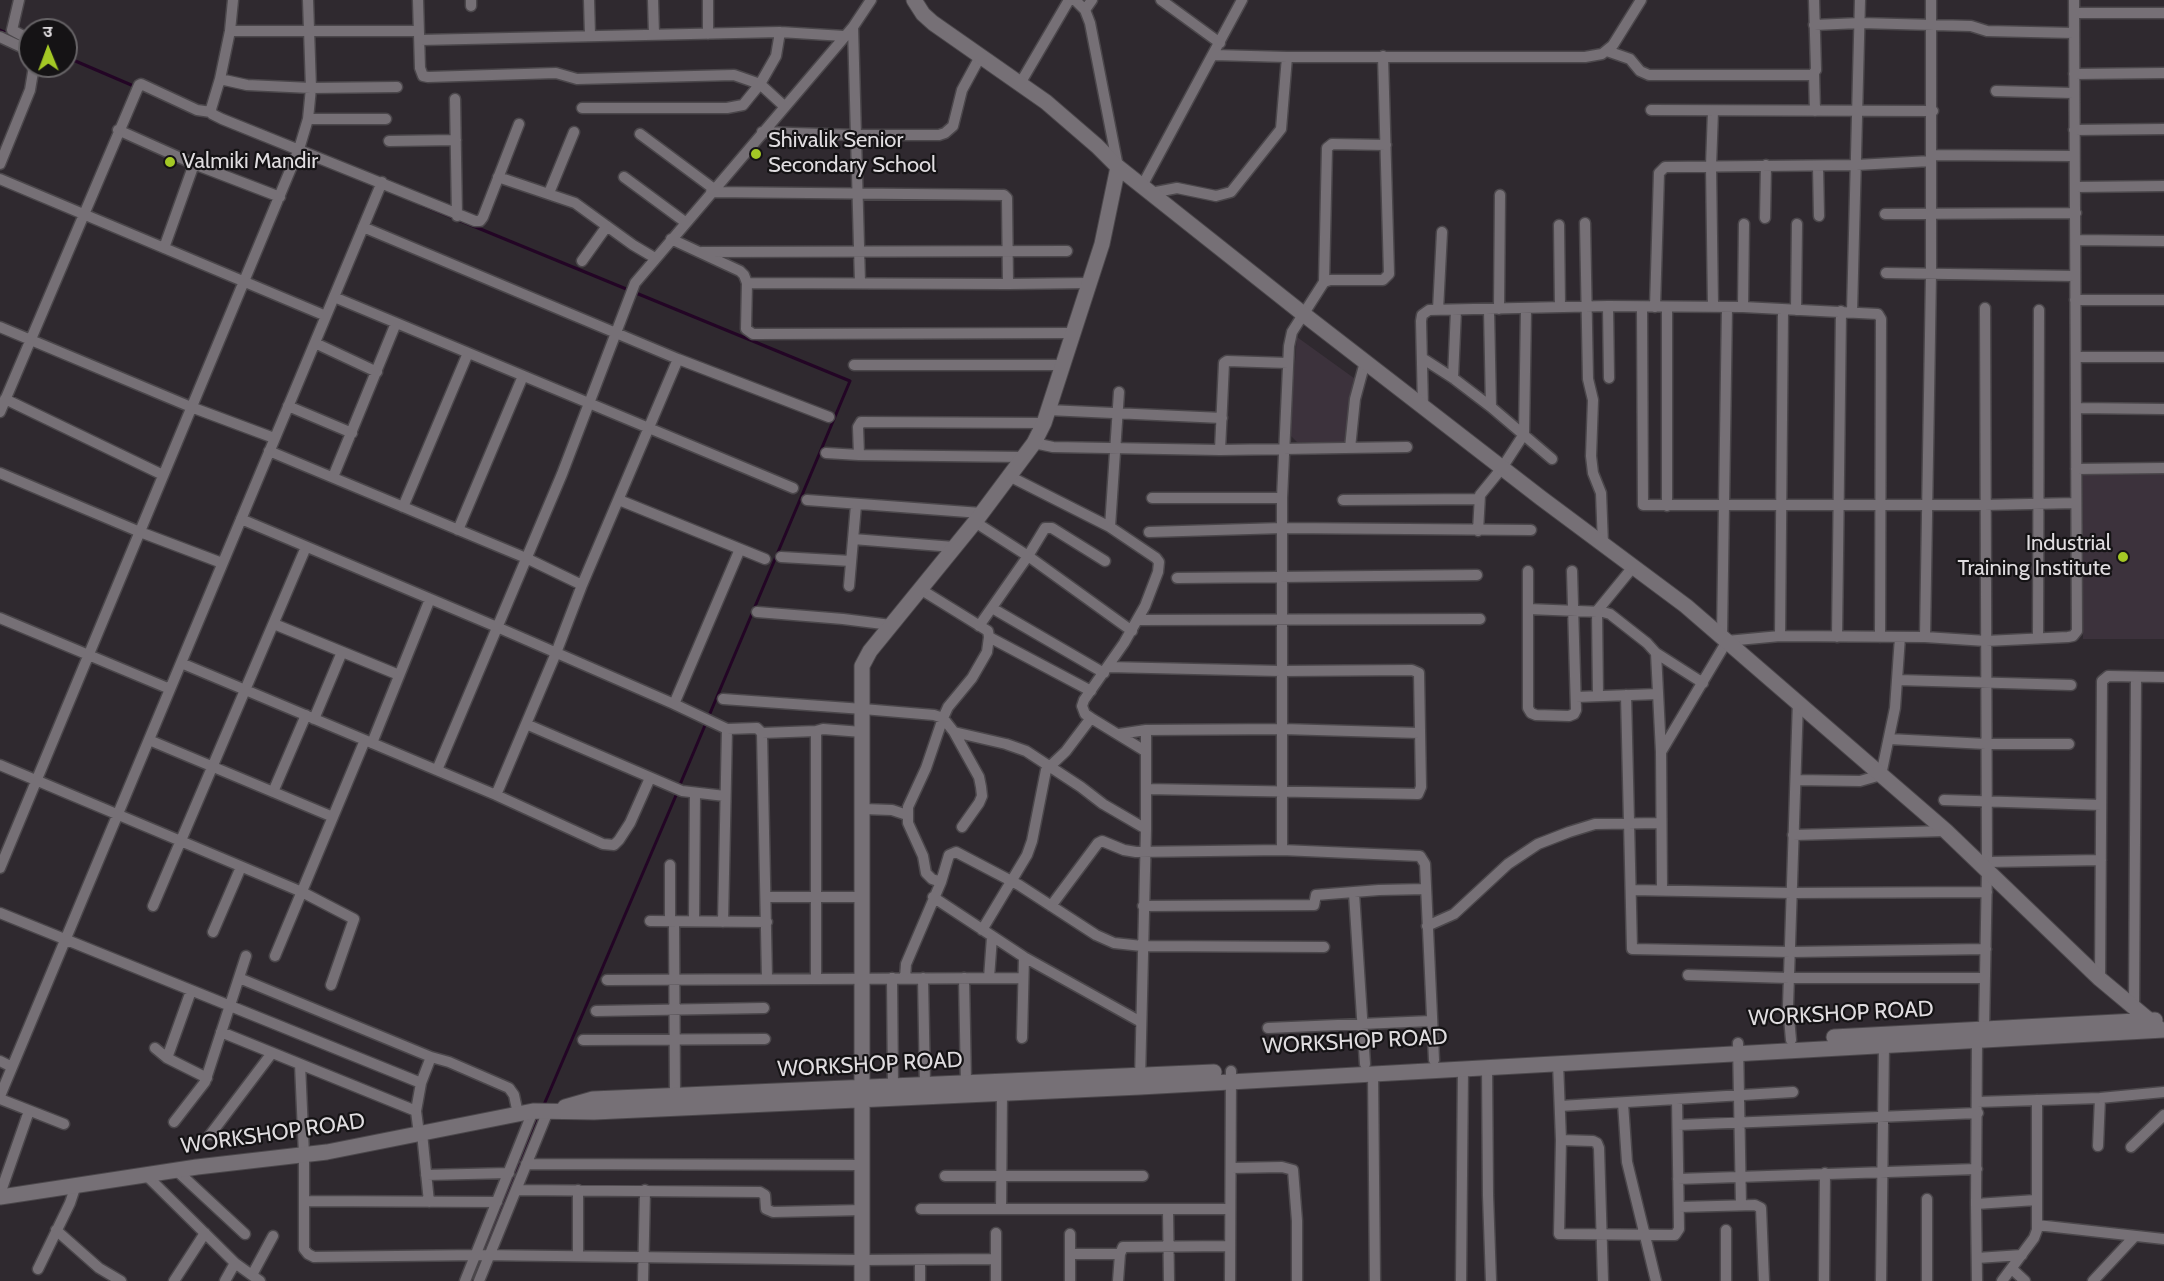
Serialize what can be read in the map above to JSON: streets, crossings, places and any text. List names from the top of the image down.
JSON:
{
  "streets": {
    "main road": ["WORKSHOP ROAD"]
  },
  "places": ["Shivalik Senior Secondary School", "Valmiki Mandir", "Industrial Training Institute"],
  "north": "top"
}
